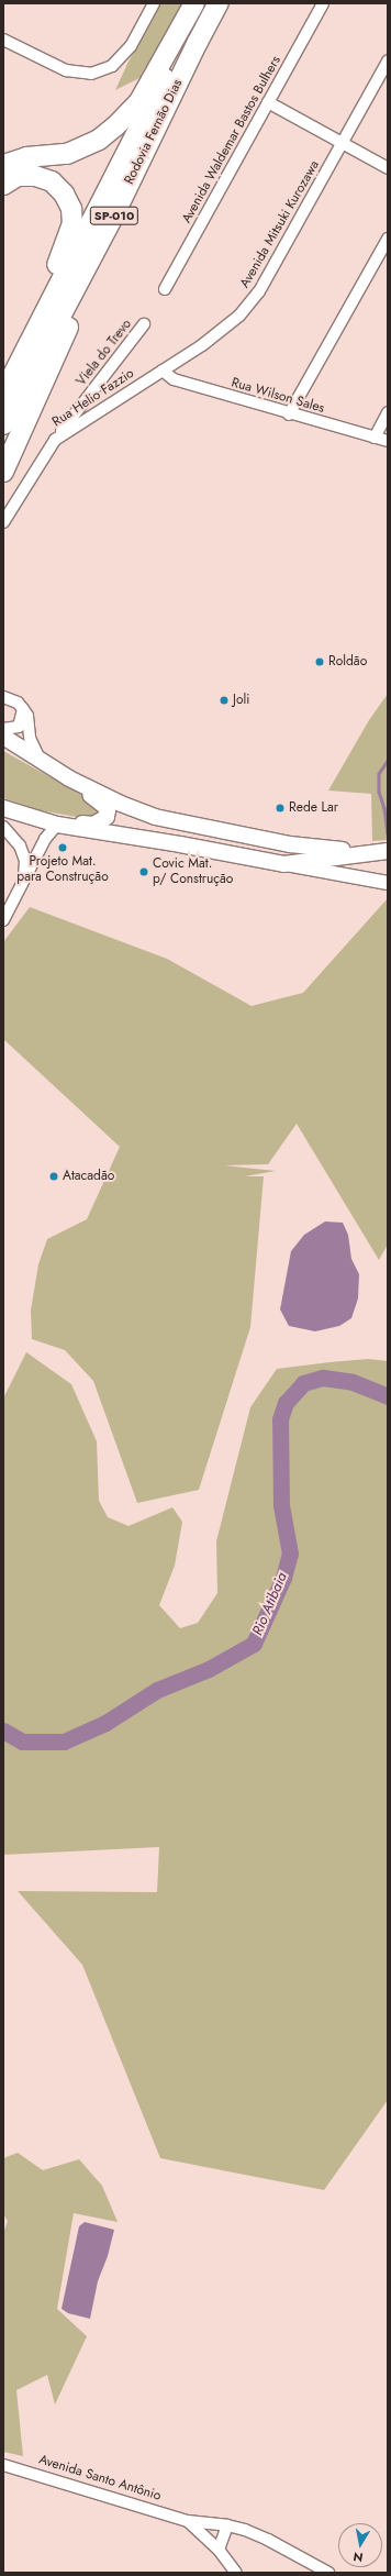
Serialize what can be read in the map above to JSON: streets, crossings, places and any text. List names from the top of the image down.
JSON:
{
  "streets": {
    "highway": ["Rodovia Fernão Dias", "SP-010"],
    "street": [
      "Avenida Waldemar Bastos Bulhers",
      "Avenida Mitsuki Kurozawa",
      "Viela do Trevo",
      "Rua Wilson Sales",
      "Rua Helio Fazzio",
      "Avenida Santo Antônio"
    ]
  },
  "crossings": [
    ["Avenida Mitsuki Kurozawa", "Rua Wilson Sales"],
    ["Avenida Mitsuki Kurozawa", "Rua Helio Fazzio"],
    ["Viela do Trevo", "Rua Helio Fazzio"],
    ["Rua Wilson Sales", "Rua Helio Fazzio"]
  ],
  "water": ["Rio Atibaia"],
  "places": [
    "Roldão",
    "Joli",
    "Rede Lar",
    "Projeto Mat. para Construção",
    "Covic Mat. p/ Construção",
    "Atacadão"
  ],
  "north": "bottom"
}
